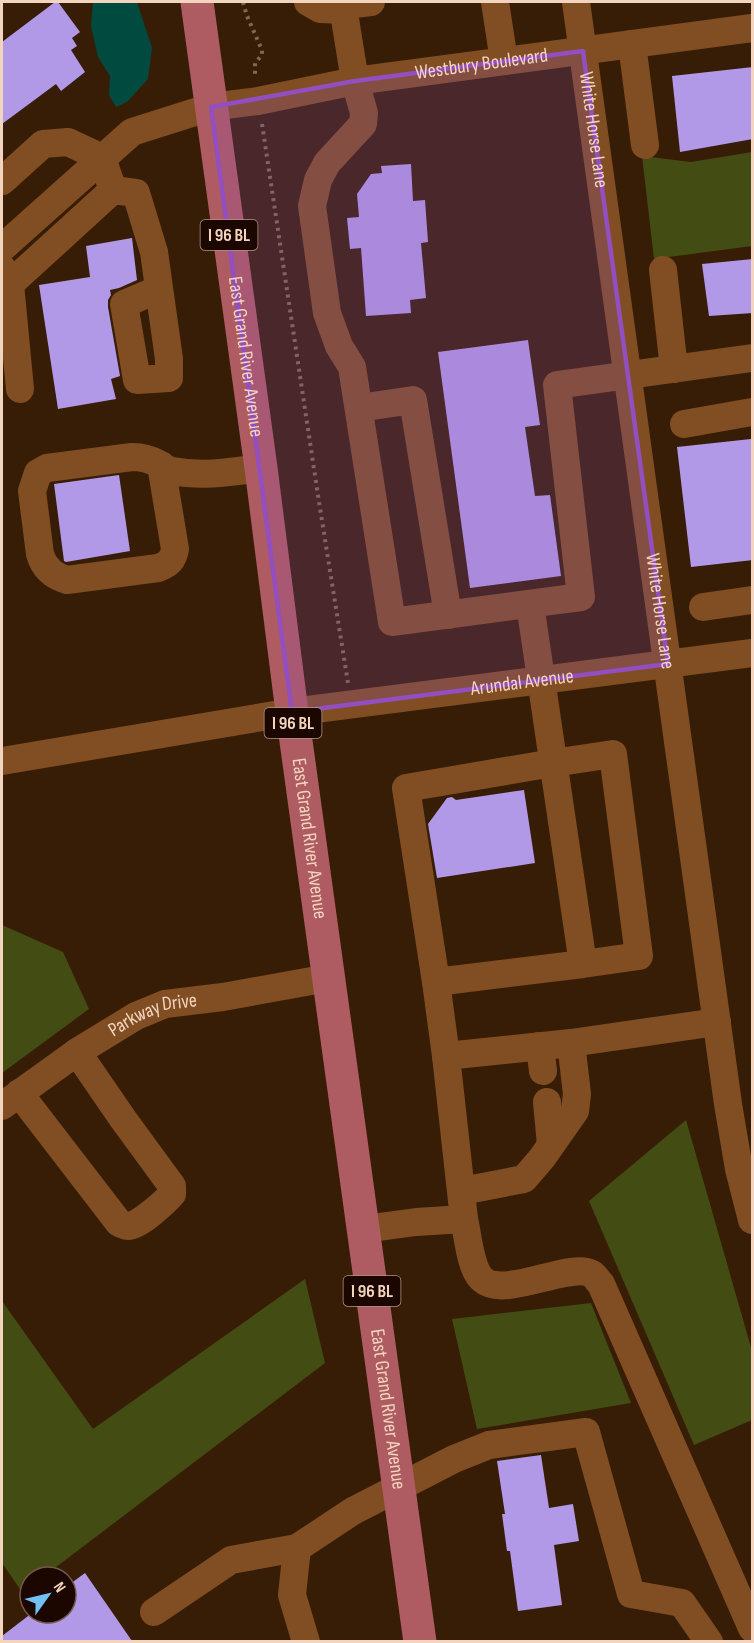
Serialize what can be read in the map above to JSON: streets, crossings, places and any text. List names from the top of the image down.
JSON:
{
  "streets": {
    "main road": ["I 96 BL", "East Grand River Avenue"],
    "street": [
      "Westbury Boulevard",
      "White Horse Lane",
      "Arundal Avenue",
      "Parkway Drive"
    ]
  },
  "crossings": [
    ["Westbury Boulevard", "White Horse Lane"],
    ["Westbury Boulevard", "East Grand River Avenue"],
    ["White Horse Lane", "Arundal Avenue"],
    ["East Grand River Avenue", "Arundal Avenue"],
    ["East Grand River Avenue", "Parkway Drive"]
  ],
  "north": "top right"
}
